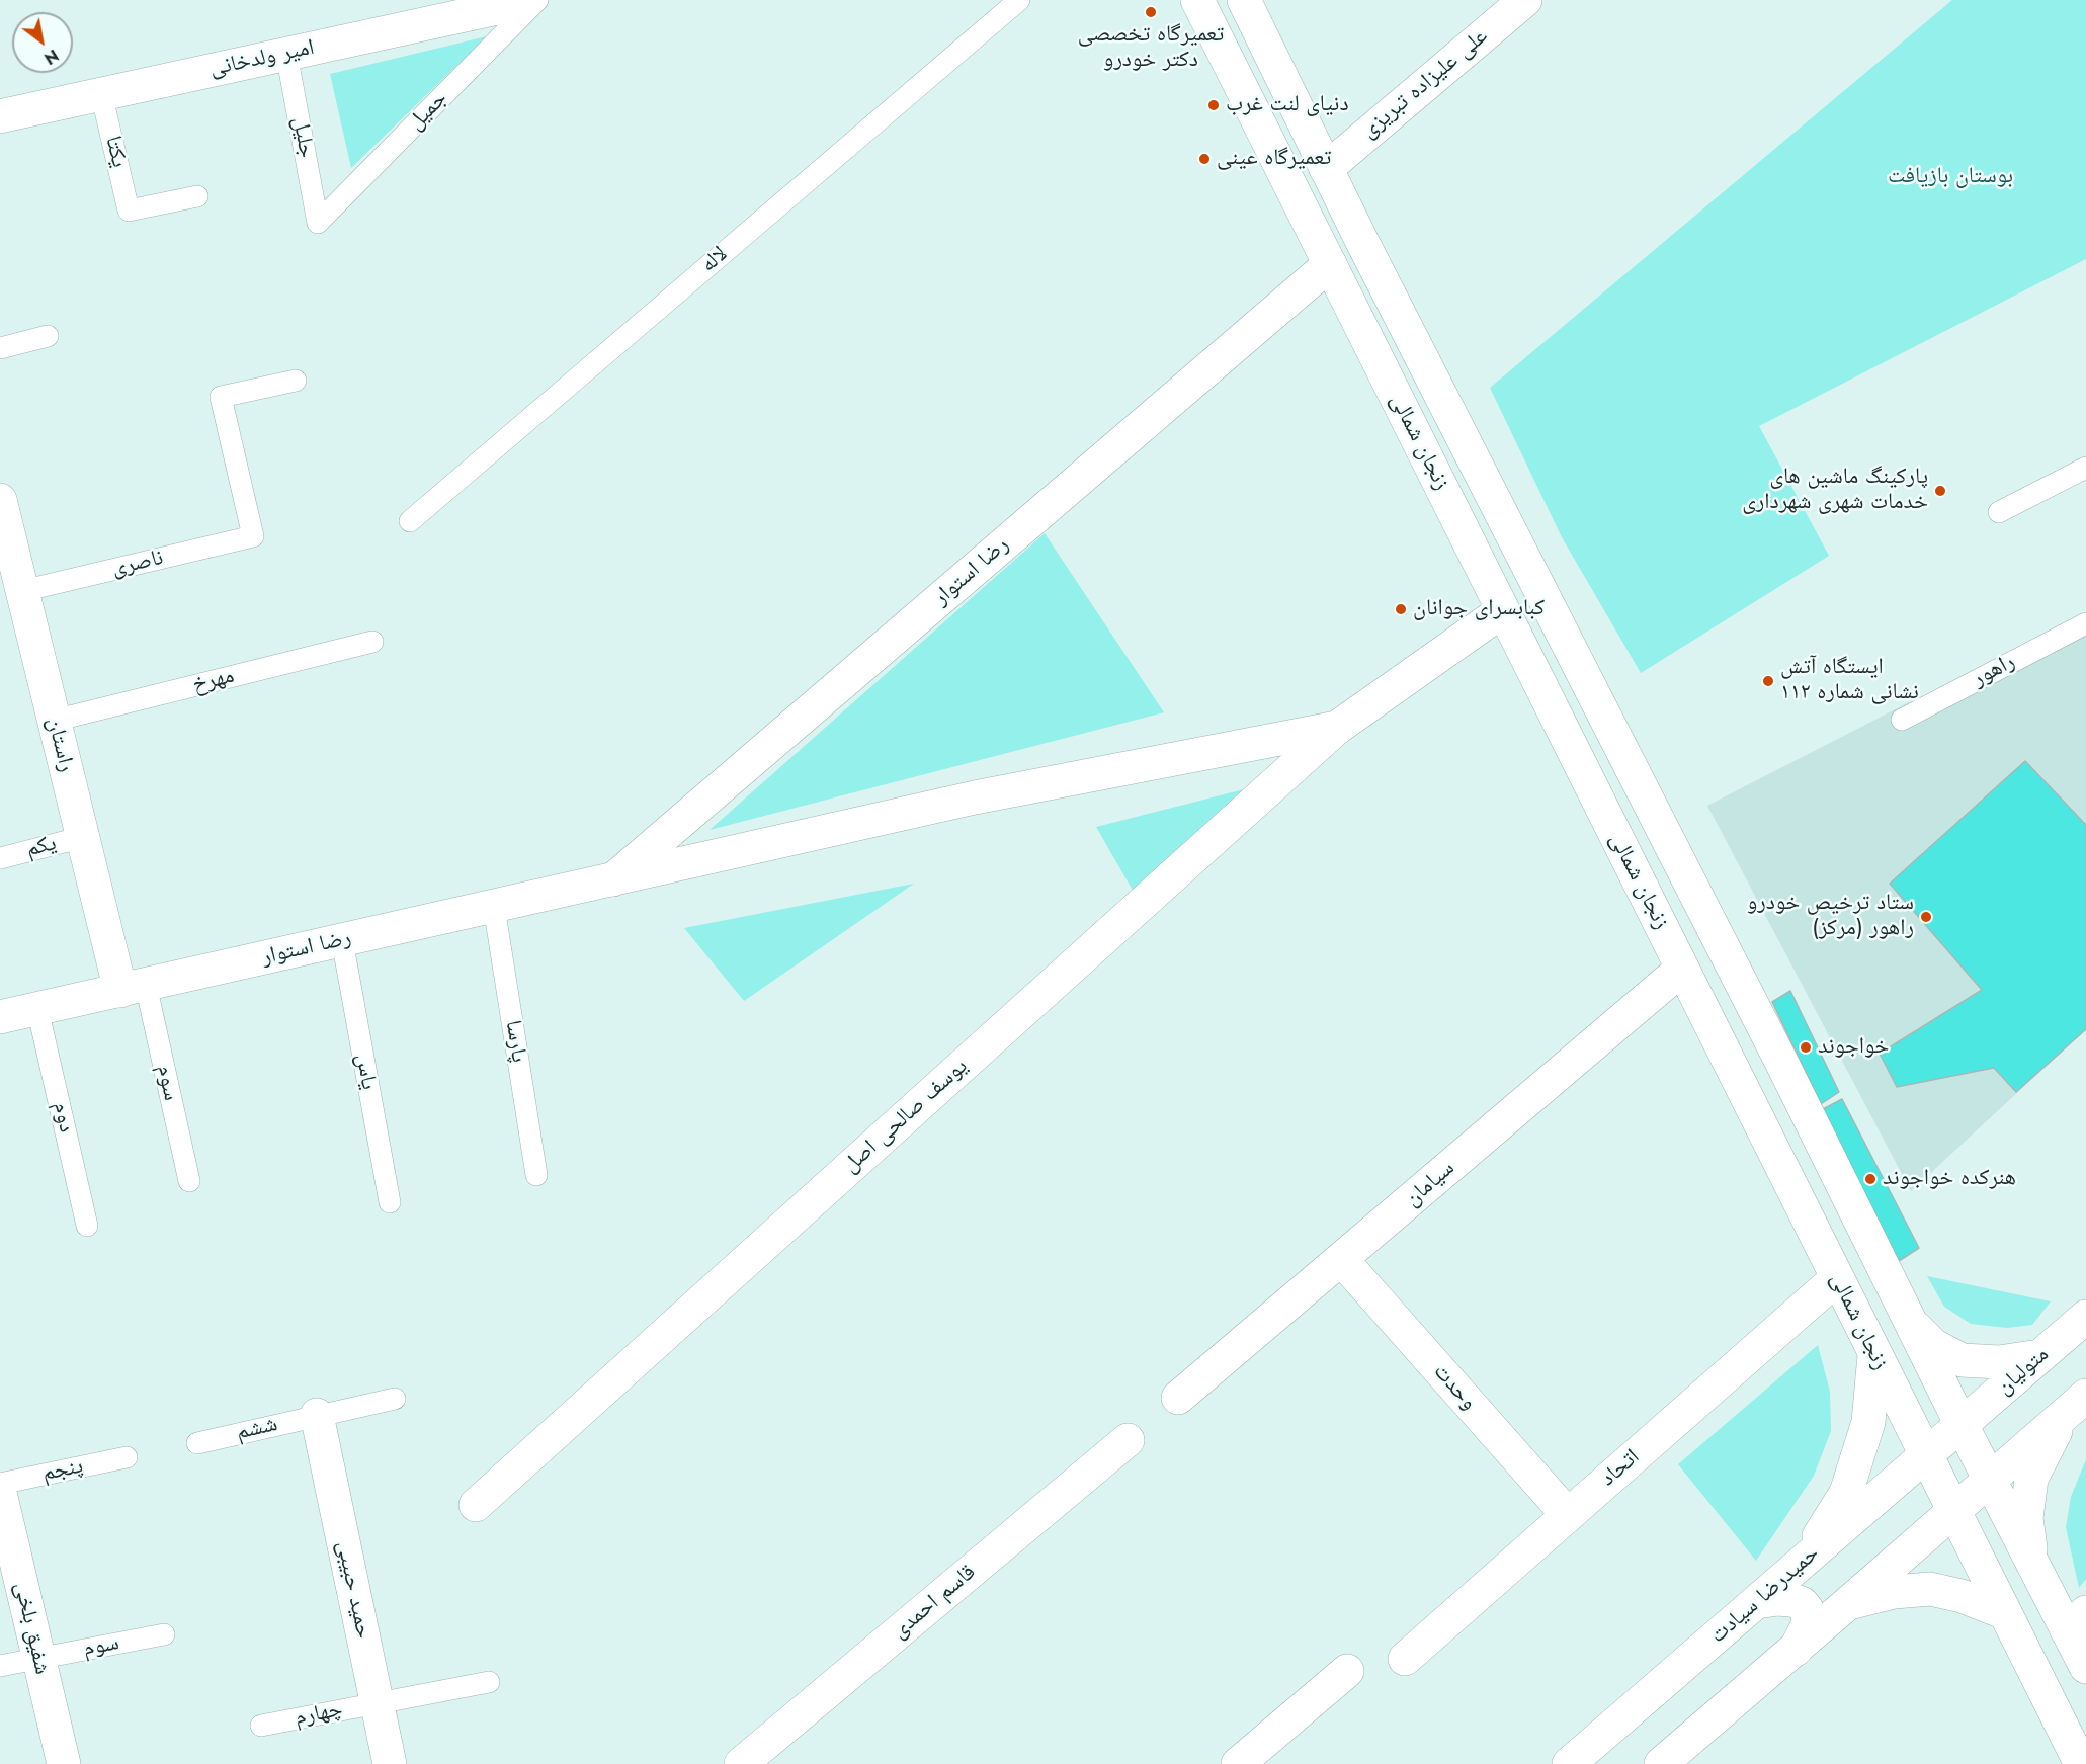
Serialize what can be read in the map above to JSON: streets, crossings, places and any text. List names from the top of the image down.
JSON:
{
  "streets": {
    "street": [
      "امیر ولدخانی",
      "علی علیزاده تبریزی",
      "زنجان شمالی",
      "رضا استوار",
      "راستان",
      "یوسف صالحی اصل",
      "سیامان",
      "متولیان",
      "وحدت",
      "اتحاد",
      "حمید حبیبی",
      "حمیدرضا سیادت",
      "قاسم احمدی",
      "شفیق بلخی"
    ],
    "lane": [
      "جمیل",
      "جلیل",
      "یکتا",
      "لاله",
      "ناصری",
      "راهور",
      "مهرخ",
      "یکم",
      "پارسا",
      "یاس",
      "سوم",
      "دوم",
      "ششم",
      "پنجم",
      "چهارم"
    ]
  },
  "crossings": [
    ["امیر ولدخانی", "جلیل"],
    ["امیر ولدخانی", "یکتا"],
    ["علی علیزاده تبریزی", "زنجان شمالی"],
    ["جمیل", "جلیل"],
    ["زنجان شمالی", "رضا استوار"],
    ["زنجان شمالی", "سیامان"],
    ["زنجان شمالی", "متولیان"],
    ["زنجان شمالی", "اتحاد"],
    ["زنجان شمالی", "حمیدرضا سیادت"],
    ["ناصری", "راستان"],
    ["رضا استوار", "راستان"],
    ["رضا استوار", "پارسا"],
    ["رضا استوار", "یاس"],
    ["رضا استوار", "سوم"],
    ["رضا استوار", "یوسف صالحی اصل"],
    ["رضا استوار", "دوم"],
    ["مهرخ", "راستان"],
    ["راستان", "یکم"],
    ["راستان", "سوم"],
    ["سوم", "شفیق بلخی"],
    ["سیامان", "وحدت"],
    ["متولیان", "حمیدرضا سیادت"],
    ["وحدت", "اتحاد"],
    ["ششم", "حمید حبیبی"],
    ["حمید حبیبی", "چهارم"]
  ],
  "parks": ["بوستان بازیافت"],
  "places": [
    "تعمیرگاه تخصصی دکتر خودرو",
    "دنیای لنت غرب",
    "تعمیرگاه عینی",
    "پارکینگ ماشین های خدمات شهری شهرداری",
    "کبابسرای جوانان",
    "ایستگاه آتش نشانی شماره ۱۱۲",
    "ستاد ترخیص خودرو راهور (مرکز)",
    "خواجوند",
    "هنرکده خواجوند"
  ],
  "north": "bottom right"
}
